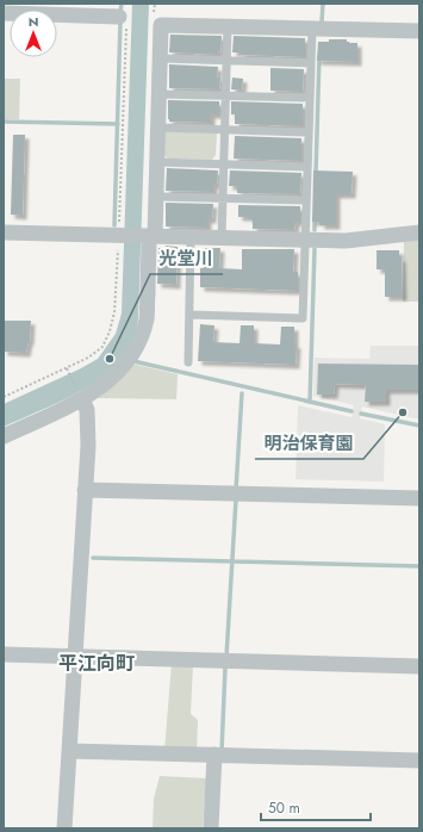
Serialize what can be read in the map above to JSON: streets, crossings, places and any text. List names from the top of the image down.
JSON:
{
  "districts": ["平江向町"],
  "places": ["光堂川", "明治保育園"],
  "scale_bar": "50 m",
  "north": "top"
}
